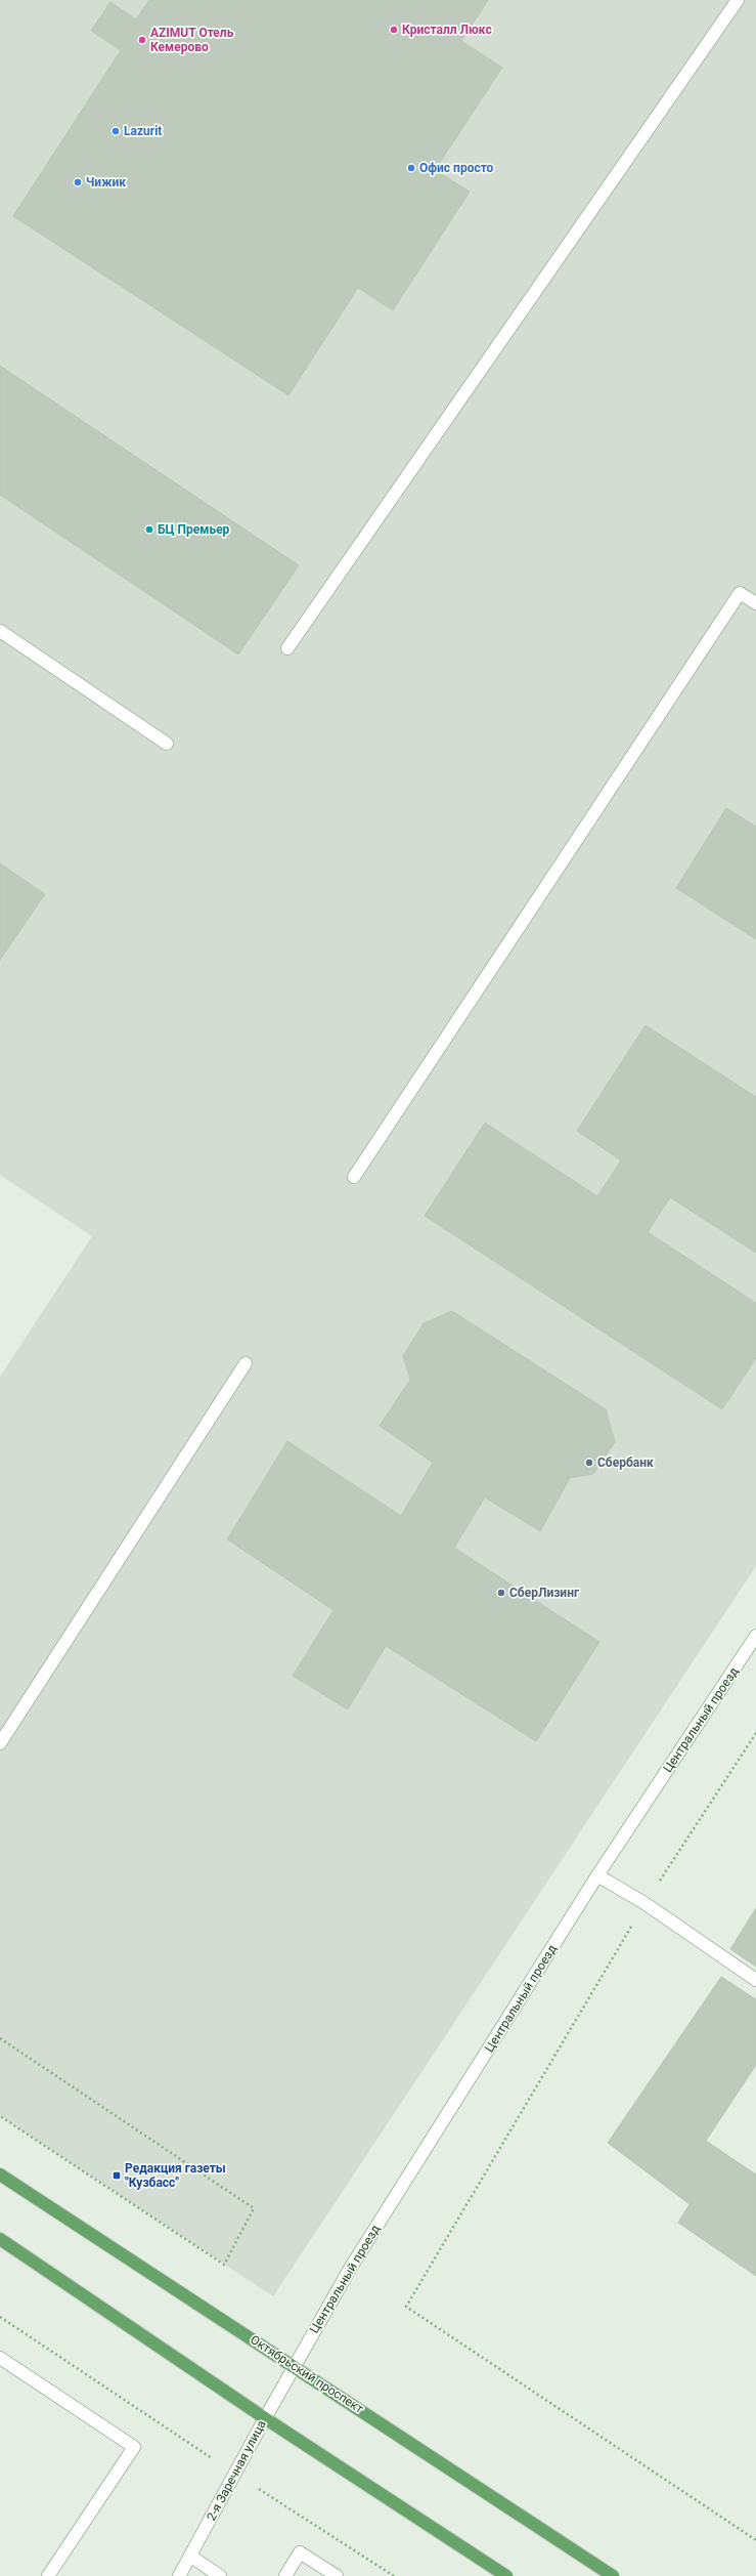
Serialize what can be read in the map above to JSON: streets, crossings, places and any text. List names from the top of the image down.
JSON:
{
  "streets": {
    "main road": ["Октябрьский проспект"],
    "street": ["Центральный проезд", "2-я Заречная улица"]
  },
  "crossings": [
    ["Центральный проезд", "Октябрьский проспект"],
    ["Центральный проезд", "2-я Заречная улица"],
    ["Октябрьский проспект", "2-я Заречная улица"]
  ],
  "places": {
    "other": [
      "Кристалл Люкс",
      "AZIMUT Отель Кемерово",
      "Lazurit",
      "Офис просто",
      "Чижик",
      "БЦ Премьер",
      "Сбербанк",
      "СберЛизинг"
    ],
    "transit": ["Редакция газеты \"Кузбасс\""]
  }
}
